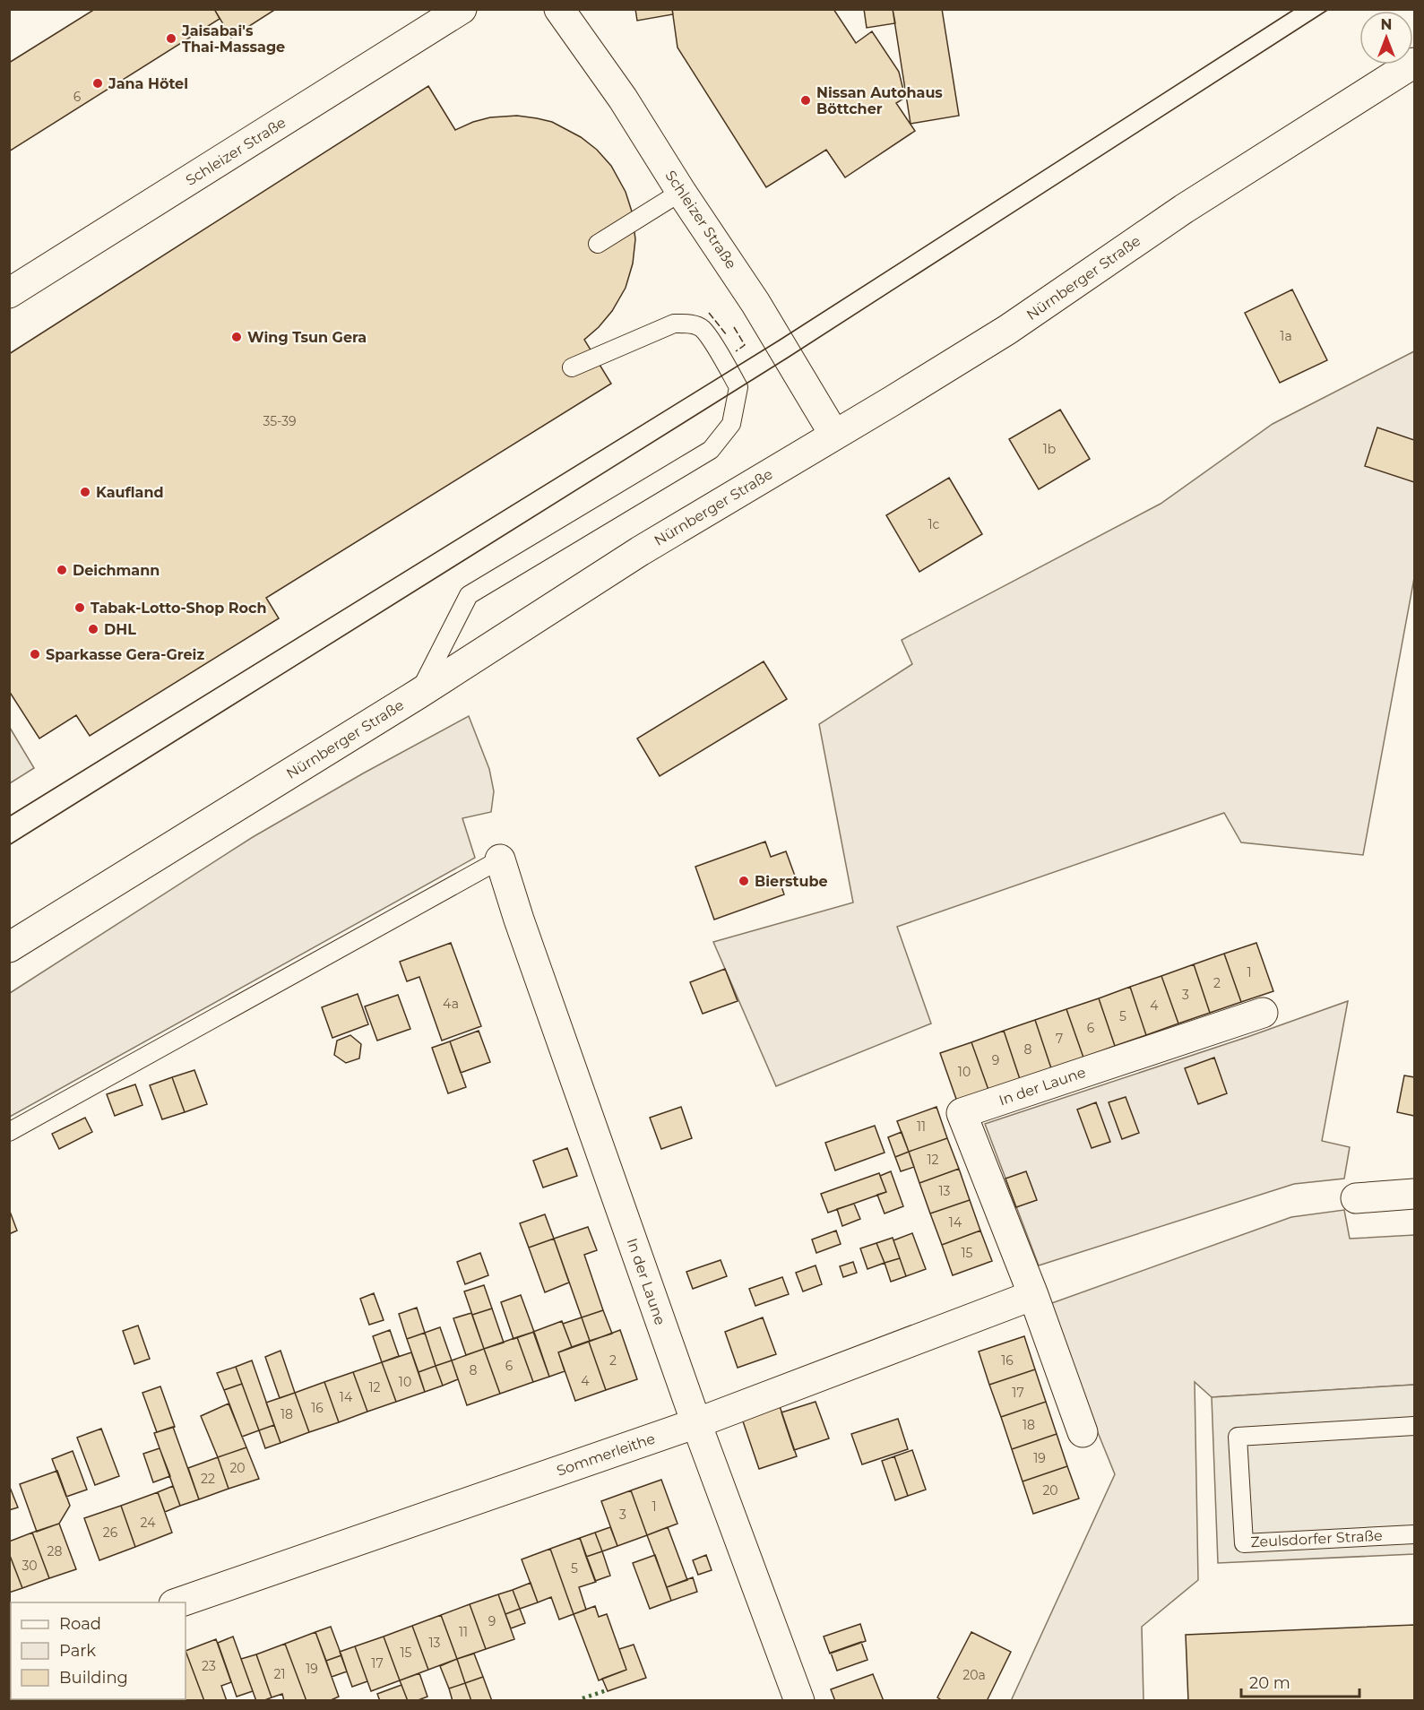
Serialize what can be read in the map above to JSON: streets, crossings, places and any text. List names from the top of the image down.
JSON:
{
  "streets": {
    "street": [
      "Schleizer Straße",
      "Nürnberger Straße",
      "In der Laune",
      "Sommerleithe"
    ],
    "lane": ["Zeulsdorfer Straße"]
  },
  "crossings": [
    ["Schleizer Straße", "Nürnberger Straße"],
    ["In der Laune", "Sommerleithe"]
  ],
  "places": [
    "Jaisabai's Thai-Massage",
    "Jana Hötel",
    "Nissan Autohaus Böttcher",
    "Wing Tsun Gera",
    "Kaufland",
    "Deichmann",
    "Tabak-Lotto-Shop Roch",
    "DHL",
    "Sparkasse Gera-Greiz",
    "Bierstube"
  ],
  "house_numbers": [
    "6",
    "1a",
    "35-39",
    "1b",
    "1c",
    "1",
    "2",
    "3",
    "4a",
    "4",
    "5",
    "6",
    "7",
    "8",
    "9",
    "10",
    "11",
    "12",
    "13",
    "14",
    "15",
    "2",
    "16",
    "6",
    "8",
    "4",
    "10",
    "12",
    "17",
    "14",
    "16",
    "18",
    "18",
    "19",
    "20",
    "22",
    "20",
    "1",
    "3",
    "24",
    "26",
    "28",
    "30",
    "5",
    "9",
    "11",
    "13",
    "15",
    "17",
    "23",
    "19",
    "21",
    "20a"
  ],
  "legend": ["Road", "Park", "Building"],
  "scale_bar": "20 m",
  "north": "top"
}
